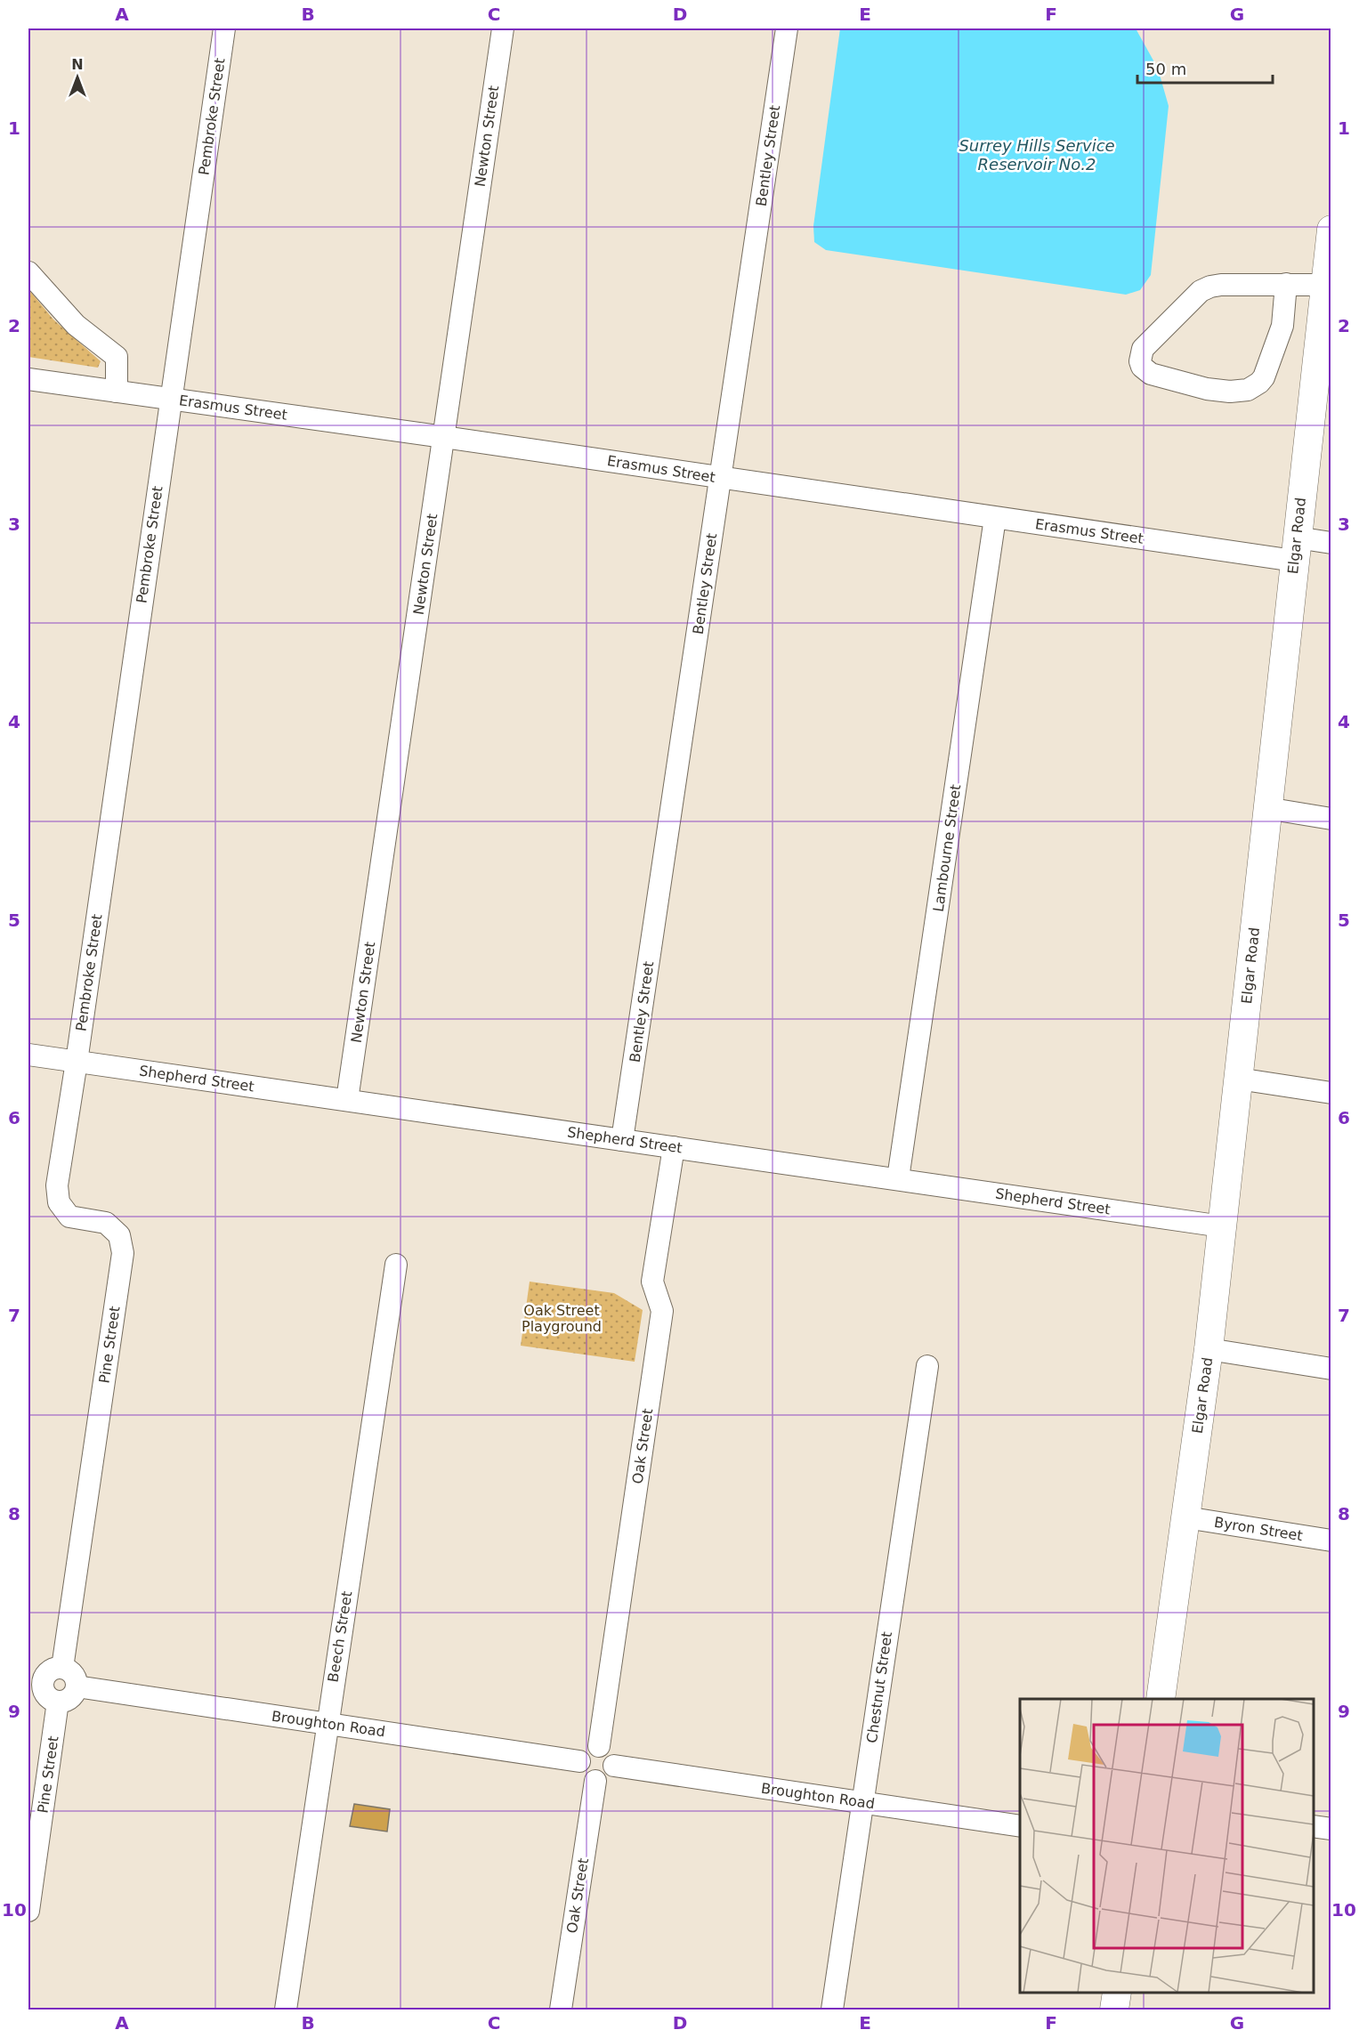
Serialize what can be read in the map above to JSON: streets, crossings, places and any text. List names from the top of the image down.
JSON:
{
  "streets": {
    "main road": ["Elgar Road"],
    "street": [
      "Pembroke Street",
      "Newton Street",
      "Bentley Street",
      "Erasmus Street",
      "Lambourne Street",
      "Shepherd Street",
      "Pine Street",
      "Oak Street",
      "Byron Street",
      "Beech Street",
      "Chestnut Street",
      "Broughton Road"
    ]
  },
  "crossings": [
    ["Pembroke Street", "Erasmus Street"],
    ["Pembroke Street", "Shepherd Street"],
    ["Pembroke Street", "Pine Street"],
    ["Newton Street", "Erasmus Street"],
    ["Newton Street", "Shepherd Street"],
    ["Bentley Street", "Erasmus Street"],
    ["Bentley Street", "Shepherd Street"],
    ["Erasmus Street", "Elgar Road"],
    ["Erasmus Street", "Lambourne Street"],
    ["Elgar Road", "Shepherd Street"],
    ["Elgar Road", "Byron Street"],
    ["Lambourne Street", "Shepherd Street"],
    ["Shepherd Street", "Pine Street"],
    ["Shepherd Street", "Oak Street"],
    ["Pine Street", "Broughton Road"],
    ["Oak Street", "Broughton Road"],
    ["Beech Street", "Broughton Road"],
    ["Chestnut Street", "Broughton Road"]
  ],
  "water": ["Surrey Hills Service Reservoir No.2"],
  "parks": ["Oak Street Playground"],
  "scale_bar": "50 m",
  "north": "top",
  "grid": {
    "columns": [
      "A",
      "B",
      "C",
      "D",
      "E",
      "F",
      "G"
    ],
    "rows": [
      "1",
      "2",
      "3",
      "4",
      "5",
      "6",
      "7",
      "8",
      "9",
      "10"
    ]
  }
}
